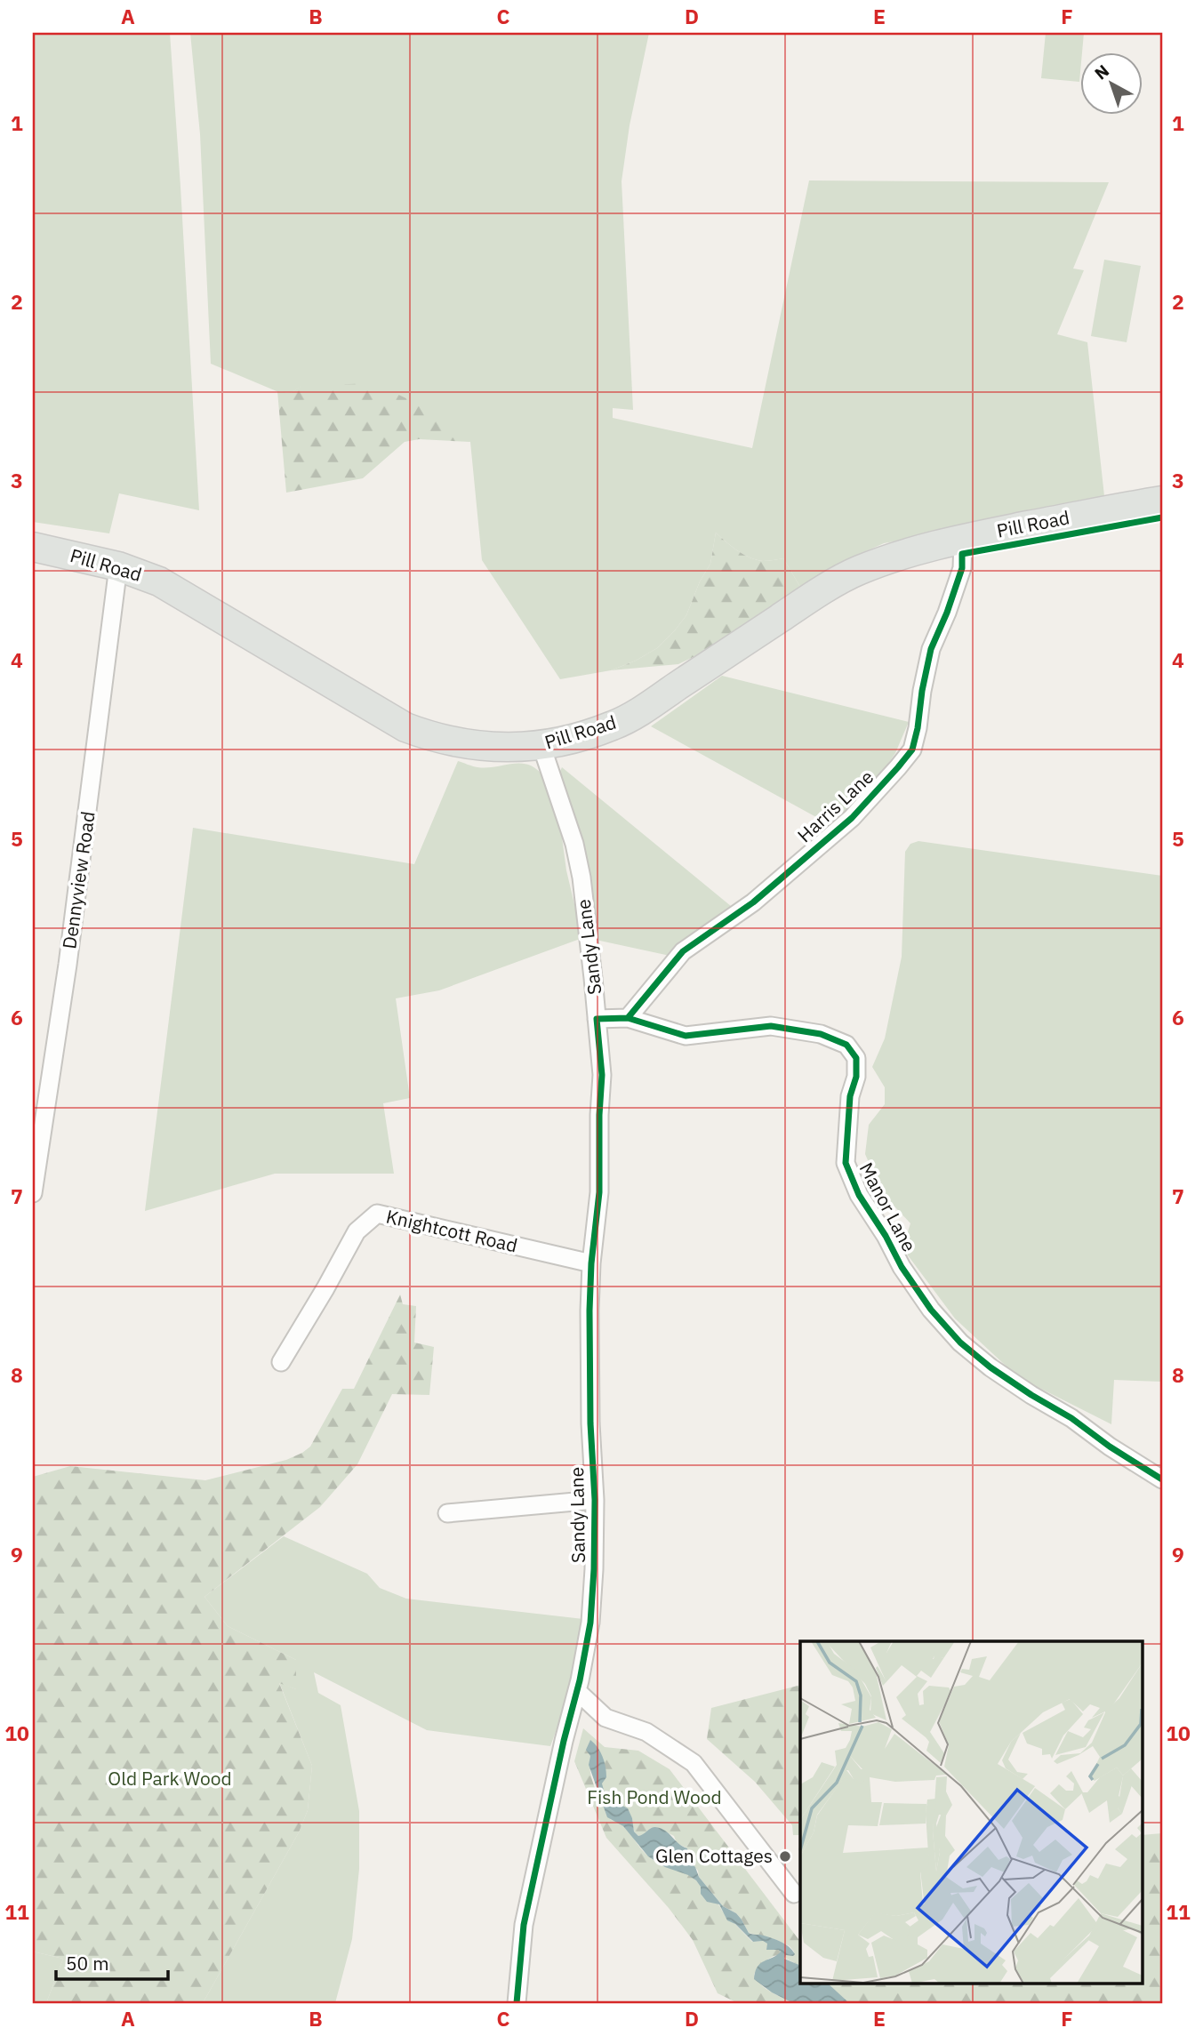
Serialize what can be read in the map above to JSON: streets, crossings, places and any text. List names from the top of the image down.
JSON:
{
  "streets": {
    "main road": ["Pill Road"],
    "street": [
      "Harris Lane",
      "Dennyview Road",
      "Sandy Lane",
      "Manor Lane",
      "Knightcott Road"
    ]
  },
  "crossings": [
    ["Pill Road", "Harris Lane"],
    ["Pill Road", "Dennyview Road"],
    ["Pill Road", "Sandy Lane"],
    ["Harris Lane", "Manor Lane"],
    ["Sandy Lane", "Manor Lane"],
    ["Sandy Lane", "Knightcott Road"]
  ],
  "parks": ["Old Park Wood", "Fish Pond Wood"],
  "places": ["Glen Cottages"],
  "scale_bar": "50 m",
  "north": "top left",
  "grid": {
    "columns": [
      "A",
      "B",
      "C",
      "D",
      "E",
      "F"
    ],
    "rows": [
      "1",
      "2",
      "3",
      "4",
      "5",
      "6",
      "7",
      "8",
      "9",
      "10",
      "11"
    ]
  }
}
